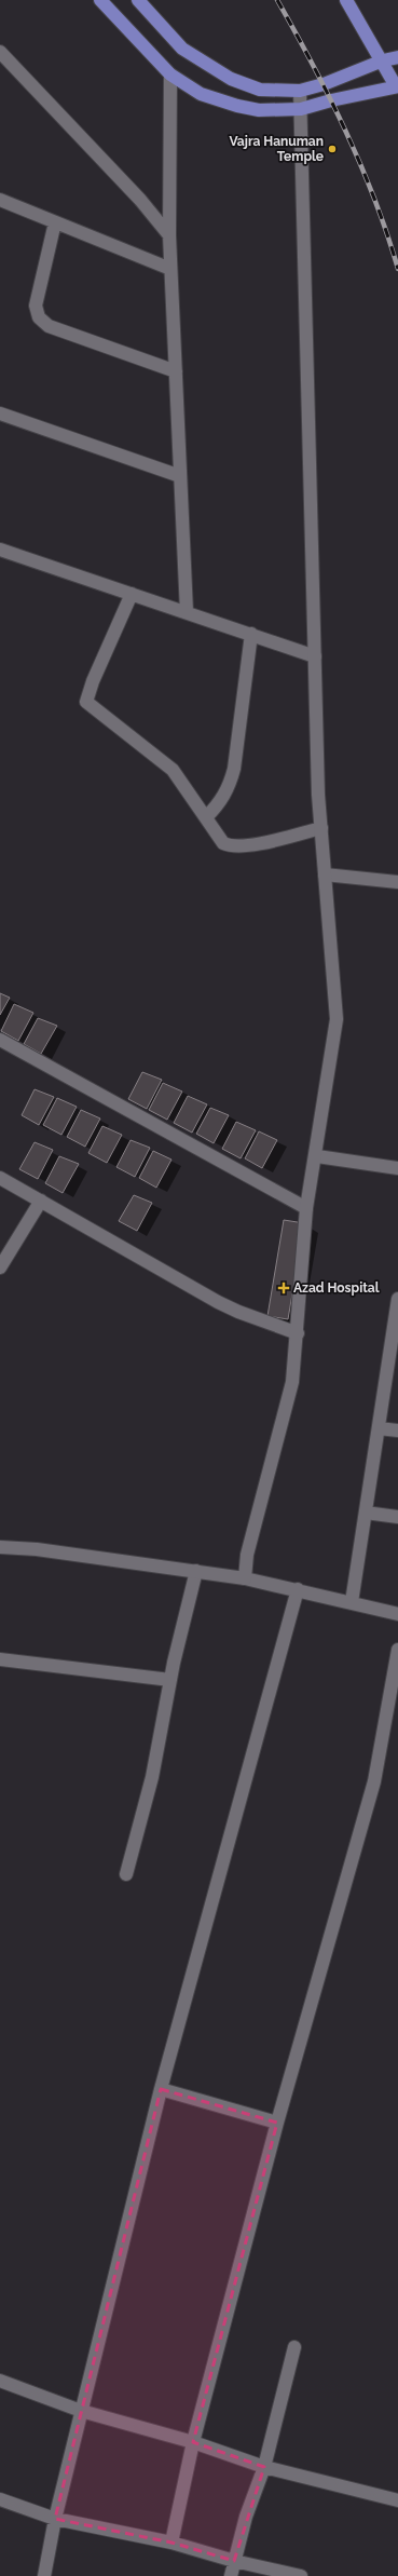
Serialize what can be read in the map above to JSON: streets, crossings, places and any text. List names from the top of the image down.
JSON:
{
  "places": {
    "other": ["Vajra Hanuman Temple"],
    "health": ["Azad Hospital"]
  }
}
